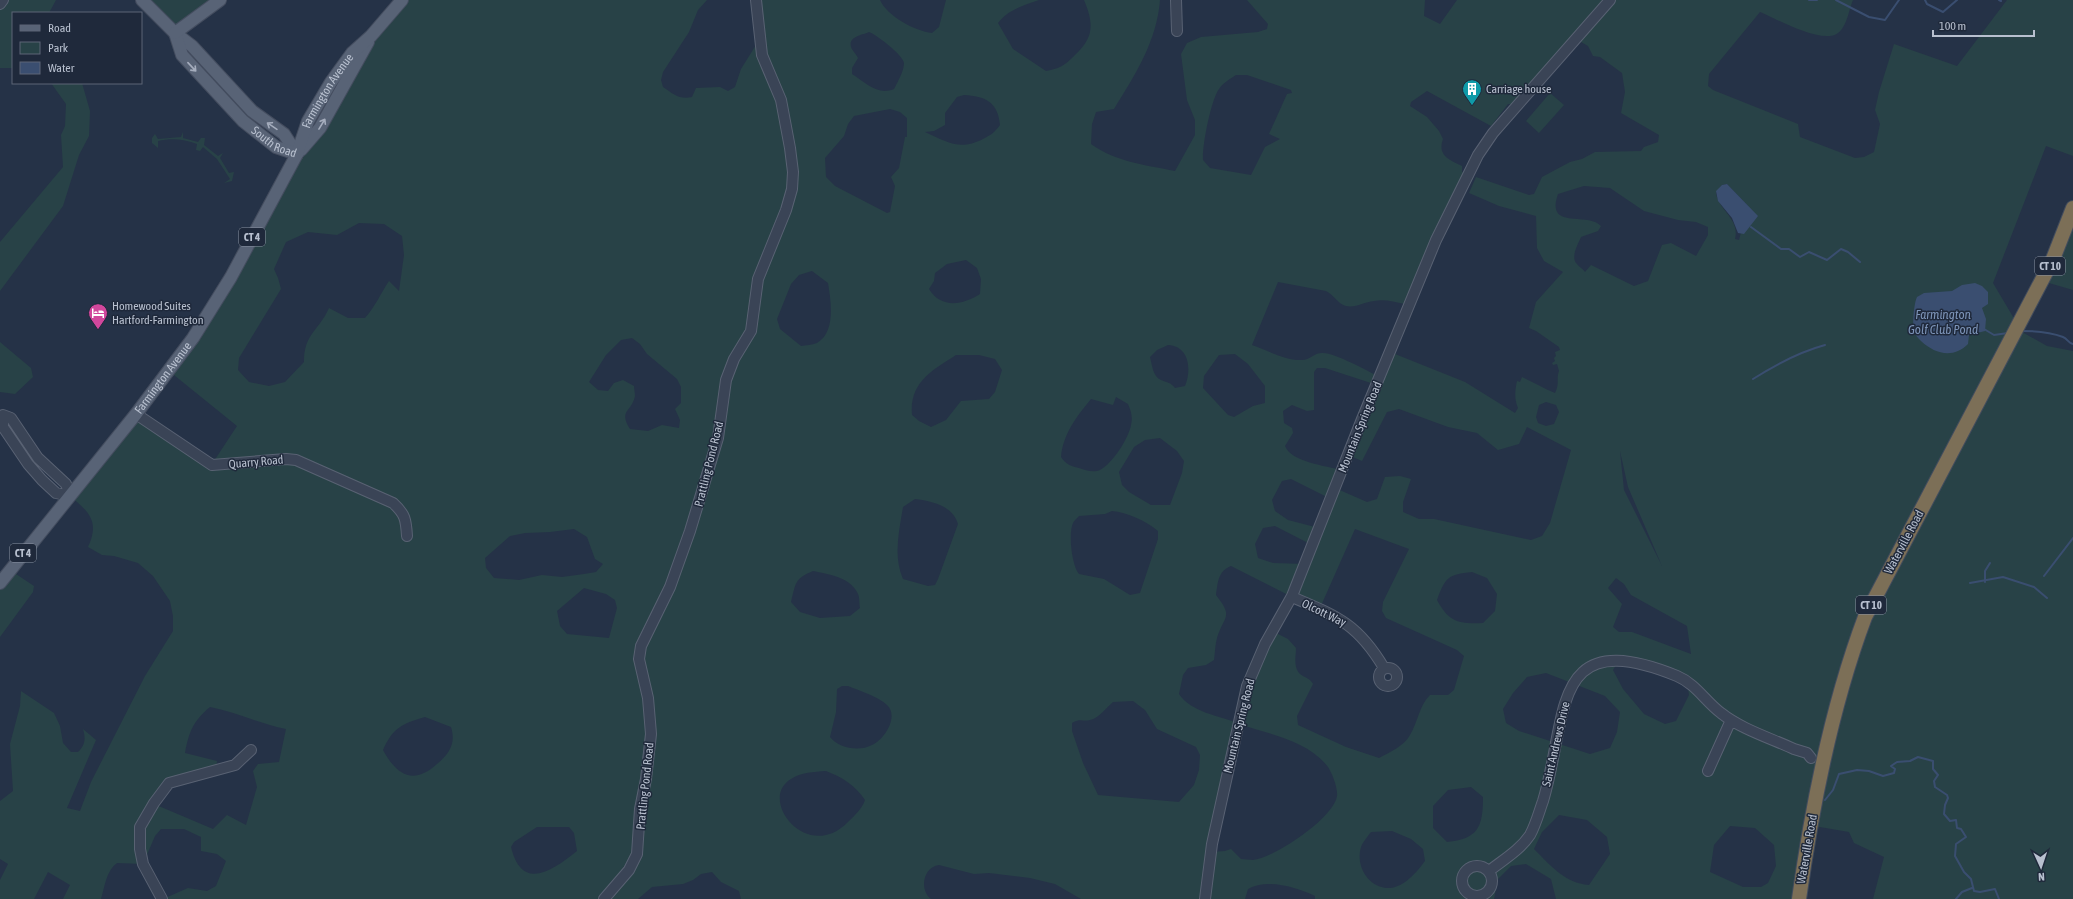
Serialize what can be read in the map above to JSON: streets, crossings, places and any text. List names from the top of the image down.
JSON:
{
  "streets": {
    "highway": ["CT 10", "Waterville Road"],
    "main road": ["Farmington Avenue", "South Road", "CT 4"],
    "street": [
      "Mountain Spring Road",
      "Quarry Road",
      "Prattling Pond Road",
      "Olcott Way",
      "Saint Andrews Drive"
    ]
  },
  "crossings": [
    ["Farmington Avenue", "South Road"],
    ["Farmington Avenue", "Quarry Road"],
    ["Mountain Spring Road", "Olcott Way"],
    ["Waterville Road", "Saint Andrews Drive"]
  ],
  "water": ["Farmington Golf Club Pond"],
  "places": {
    "building": ["Carriage house"],
    "hotel": ["Homewood Suites Hartford-Farmington"]
  },
  "legend": ["Road", "Park", "Water"],
  "scale_bar": "100 m",
  "north": "bottom"
}
